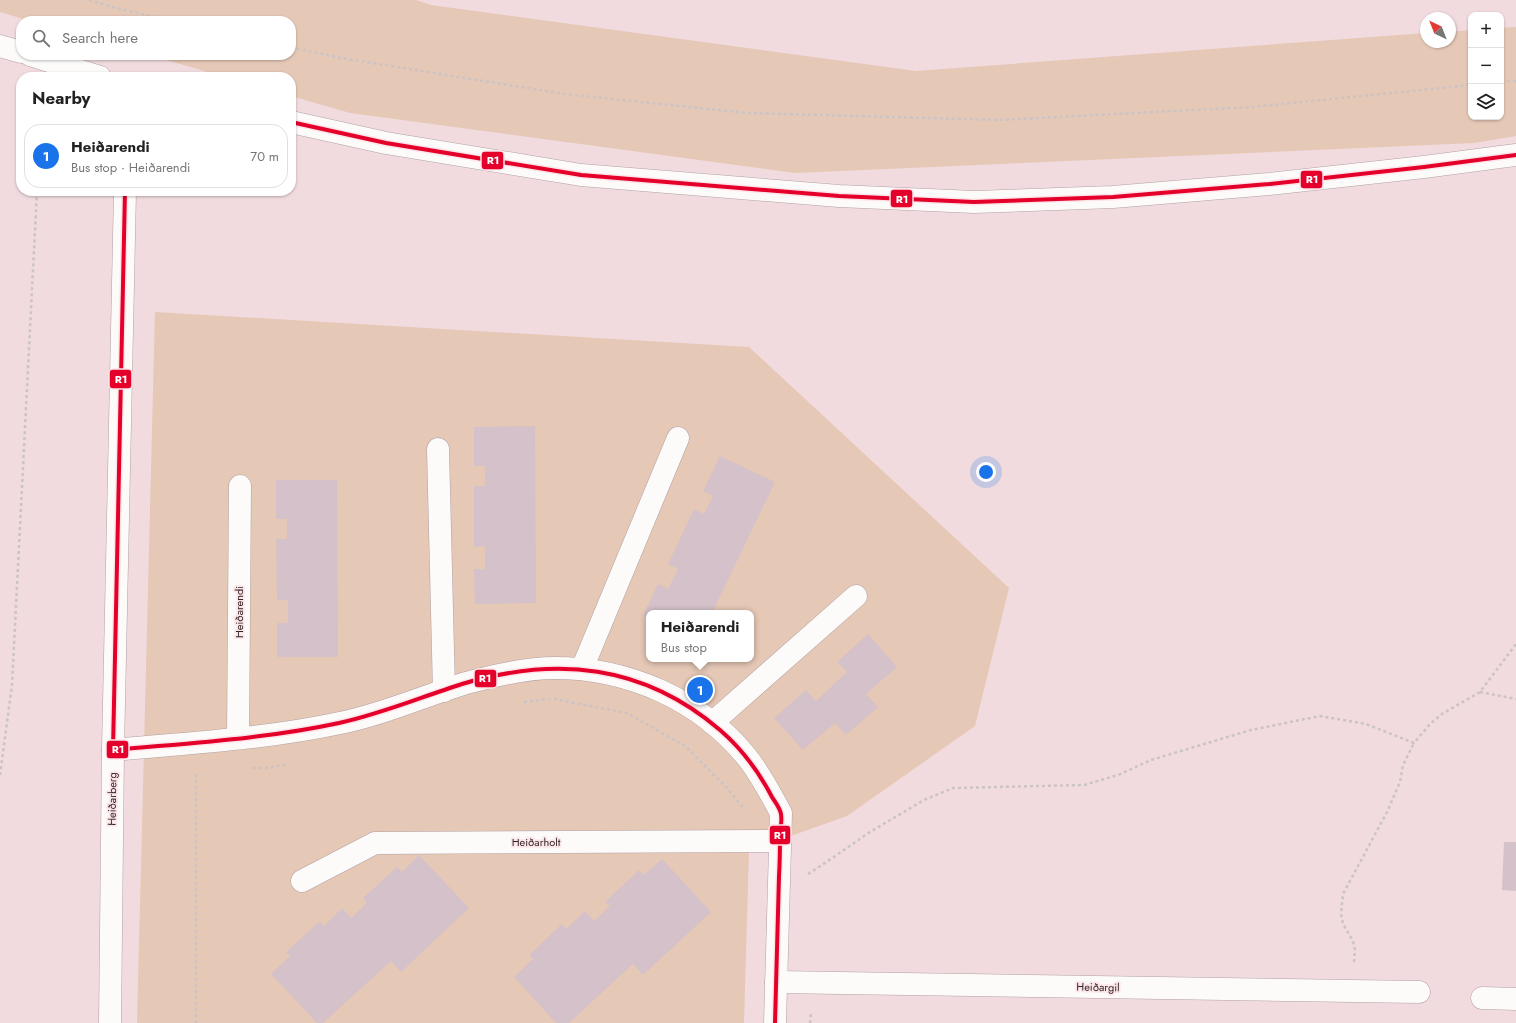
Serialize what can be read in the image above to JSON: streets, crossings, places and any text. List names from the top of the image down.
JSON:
{
  "streets": {
    "street": [
      "Heiðarendi",
      "Heiðarberg",
      "Heiðarholt",
      "Heiðargil"
    ]
  },
  "lines": ["transit line R1"],
  "north": "top left",
  "page": {
    "map_buttons": ["+", "−"],
    "search": "Search here",
    "heading": "Nearby",
    "list": [
      {
        "mark": "1",
        "name": "Heiðarendi",
        "note": "Bus stop · Heiðarendi",
        "value": "70 m"
      }
    ],
    "popup": ["Heiðarendi", "Bus stop"],
    "pins": "1"
  }
}
